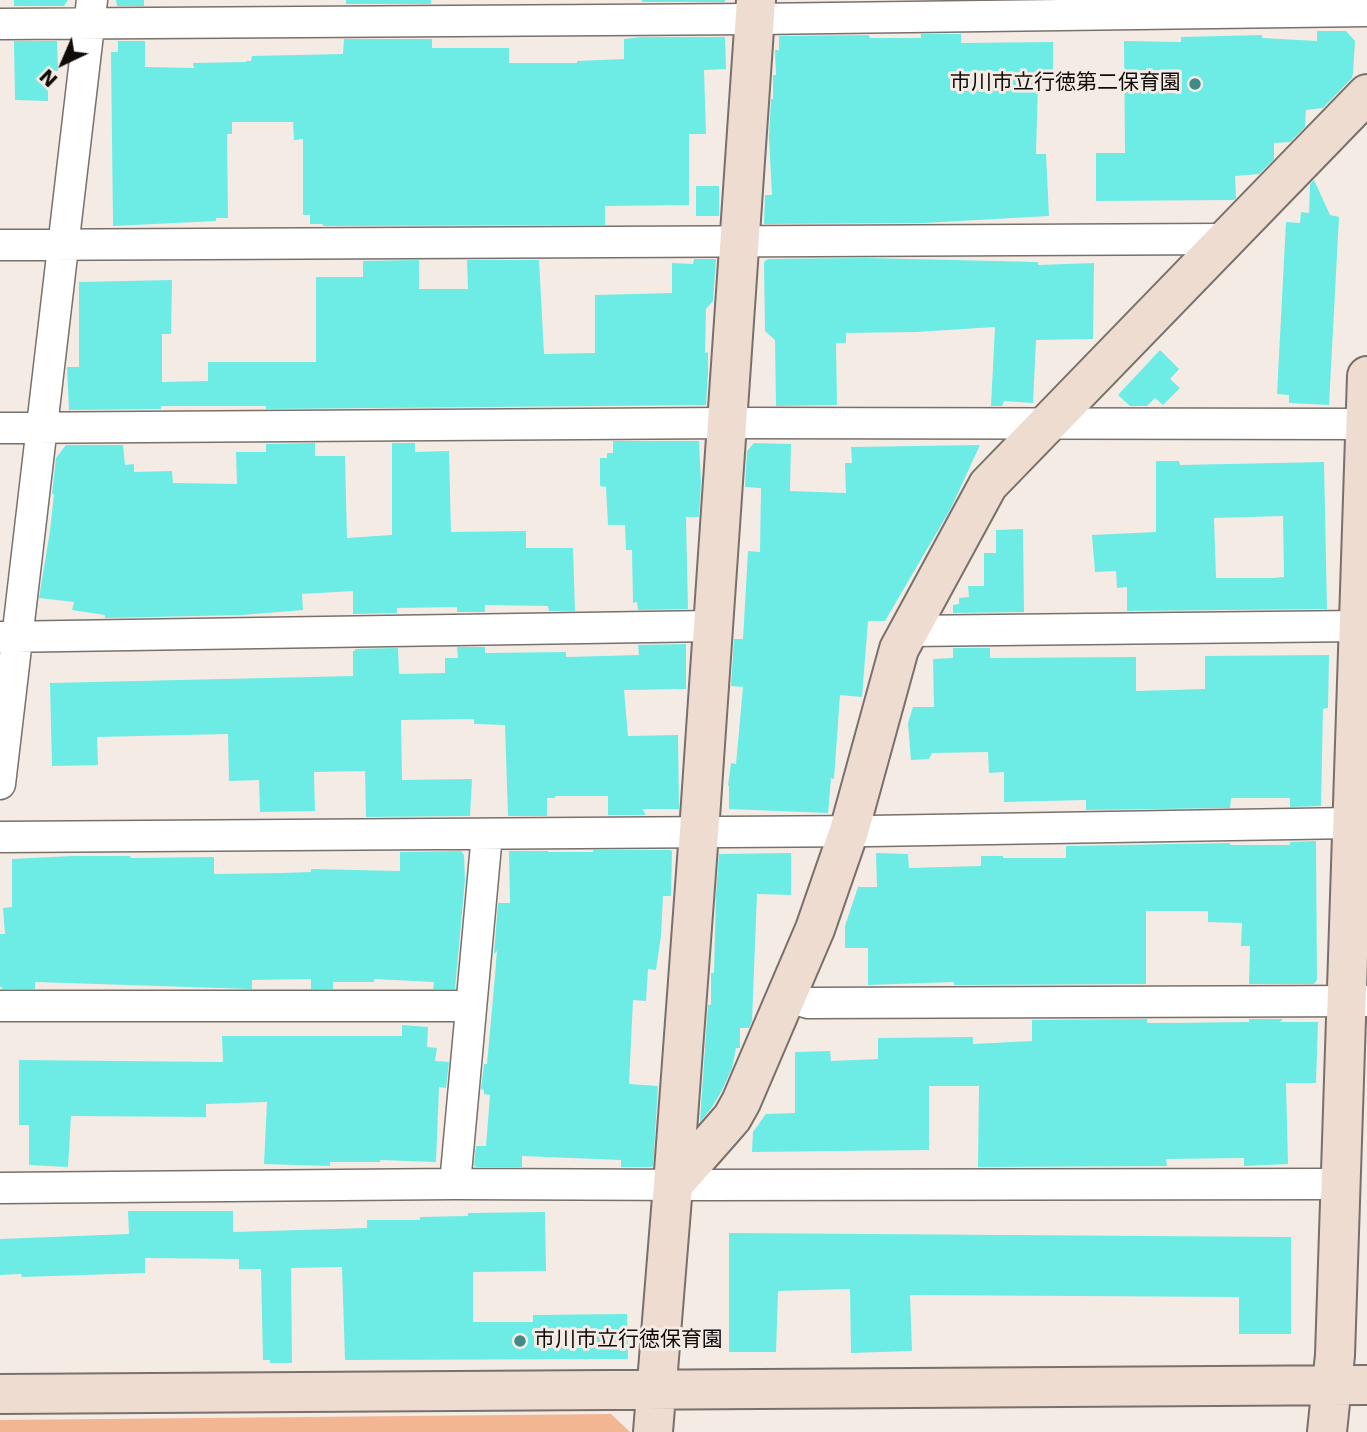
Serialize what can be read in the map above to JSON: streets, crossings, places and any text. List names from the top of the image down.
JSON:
{
  "places": ["市川市立行徳第二保育園", "市川市立行徳保育園"],
  "north": "bottom left"
}
